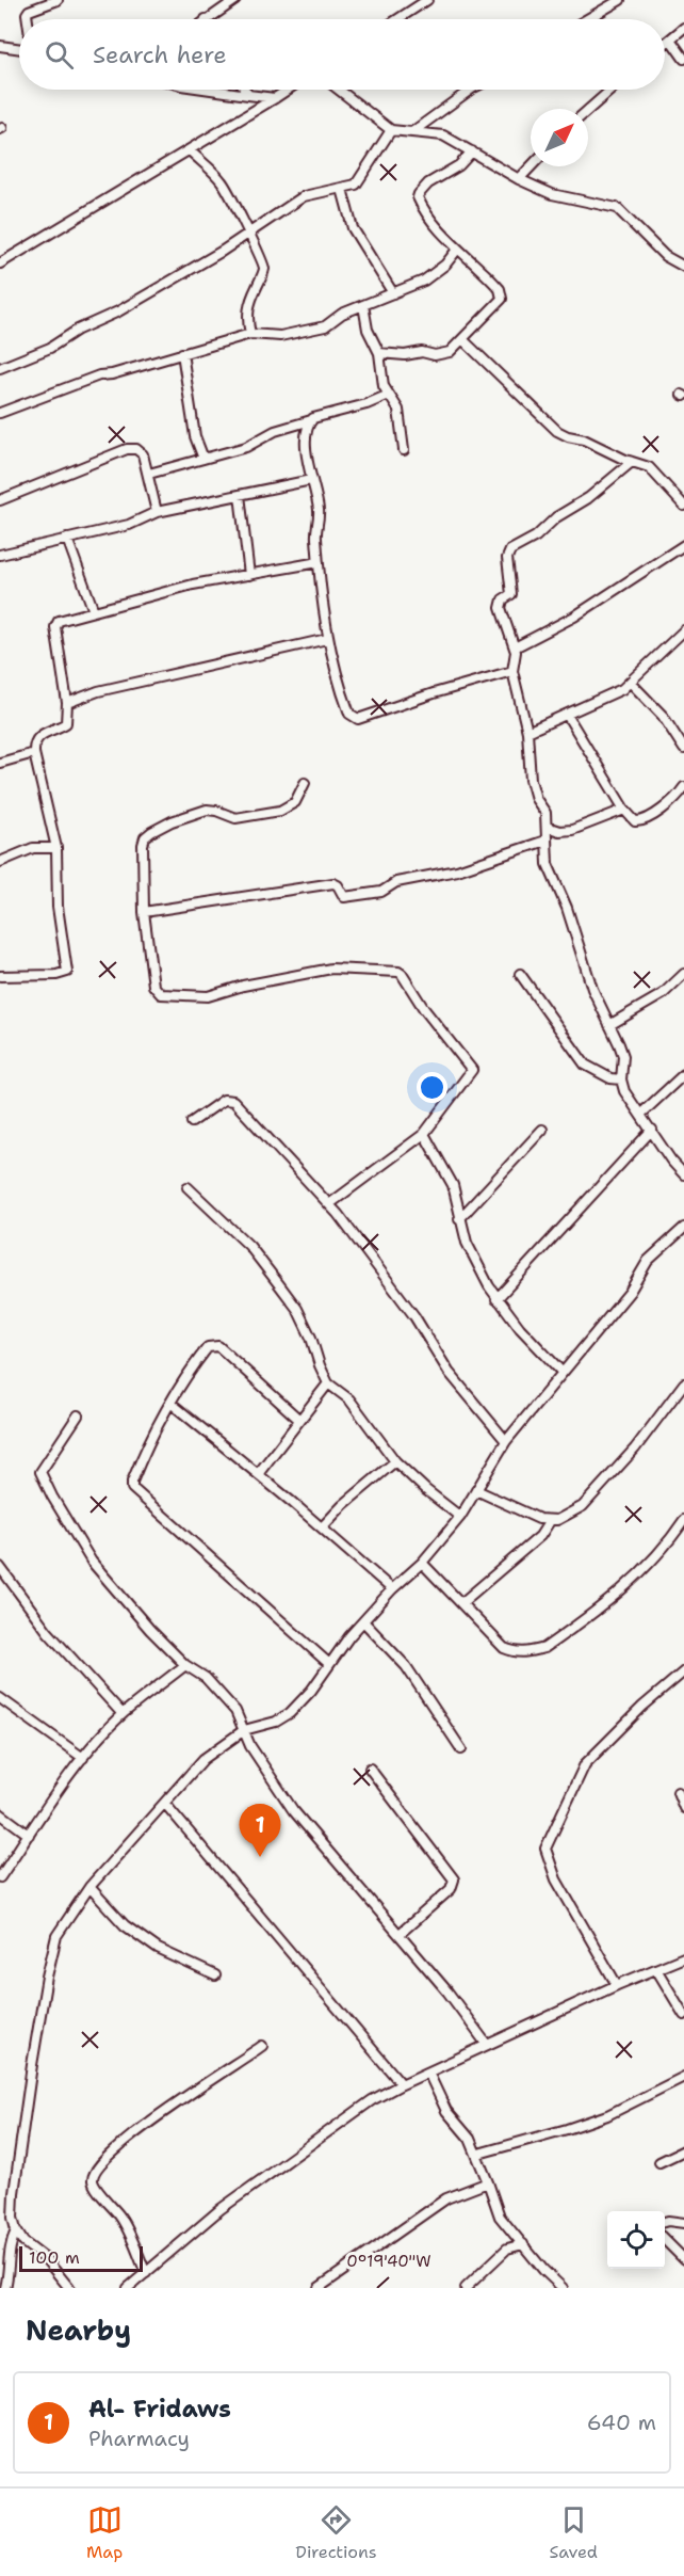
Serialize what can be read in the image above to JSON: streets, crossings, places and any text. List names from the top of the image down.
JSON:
{
  "scale_bar": "100 m",
  "north": "top right",
  "page": {
    "search": "Search here",
    "pins": "1",
    "scale": "100 m",
    "heading": "Nearby",
    "list": [
      {
        "mark": "1",
        "name": "Al- Fridaws",
        "note": "Pharmacy",
        "value": "640 m"
      }
    ],
    "nav": ["Map", "Directions", "Saved"]
  },
  "coordinates": ["0°19'40\"W"]
}
